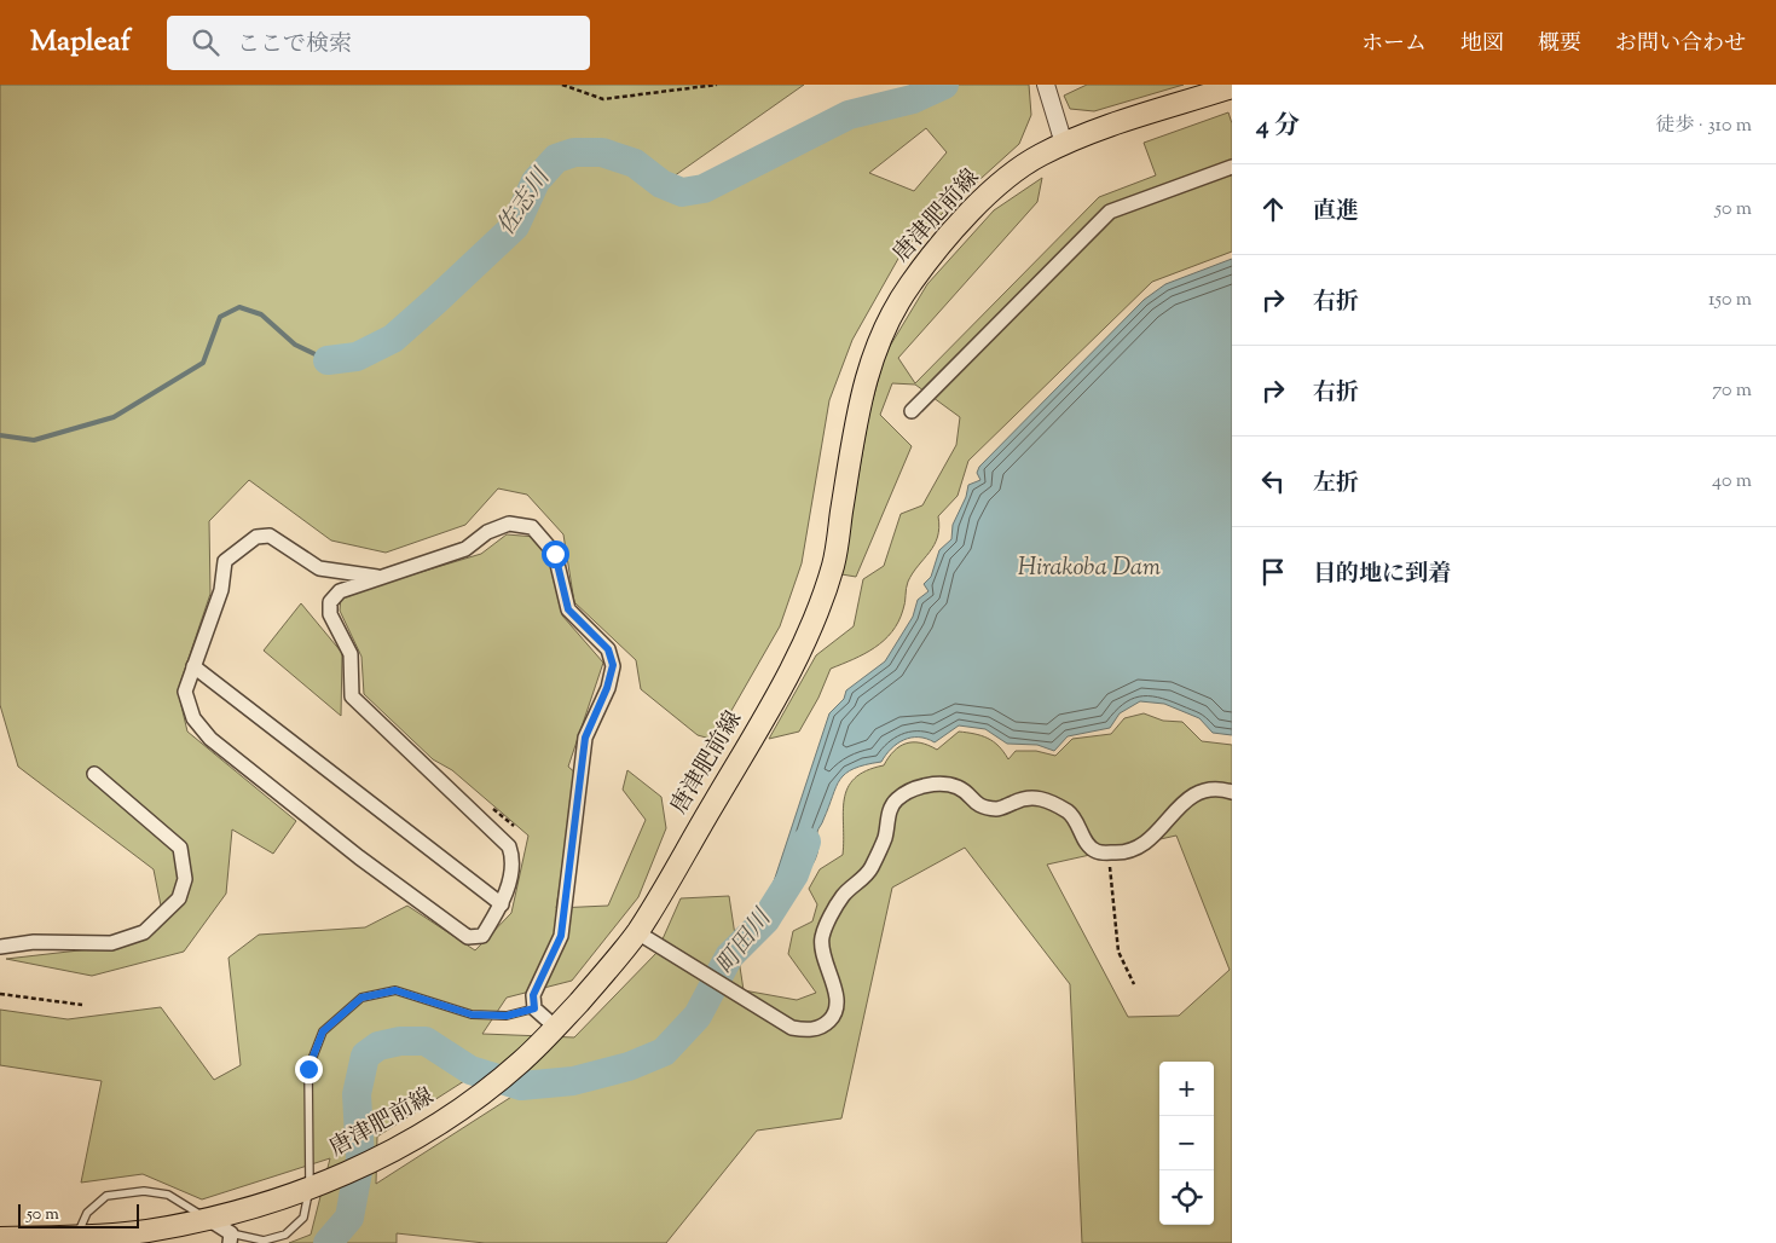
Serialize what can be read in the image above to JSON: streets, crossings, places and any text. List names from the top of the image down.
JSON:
{
  "streets": {
    "main road": ["唐津肥前線"]
  },
  "water": ["佐志川", "Hirakoba Dam", "町田川"],
  "scale_bar": "50 m",
  "page": {
    "header": "Mapleaf",
    "search": "ここで検索",
    "nav": [
      "ホーム",
      "地図",
      "概要",
      "お問い合わせ"
    ],
    "heading": ["4 分", "徒歩 · 310 m"],
    "list": [
      ["直進", "50 m"],
      ["右折", "150 m"],
      ["右折", "70 m"],
      ["左折", "40 m"],
      "目的地に到着"
    ],
    "map_buttons": ["+", "−"],
    "scale": "50 m"
  }
}
